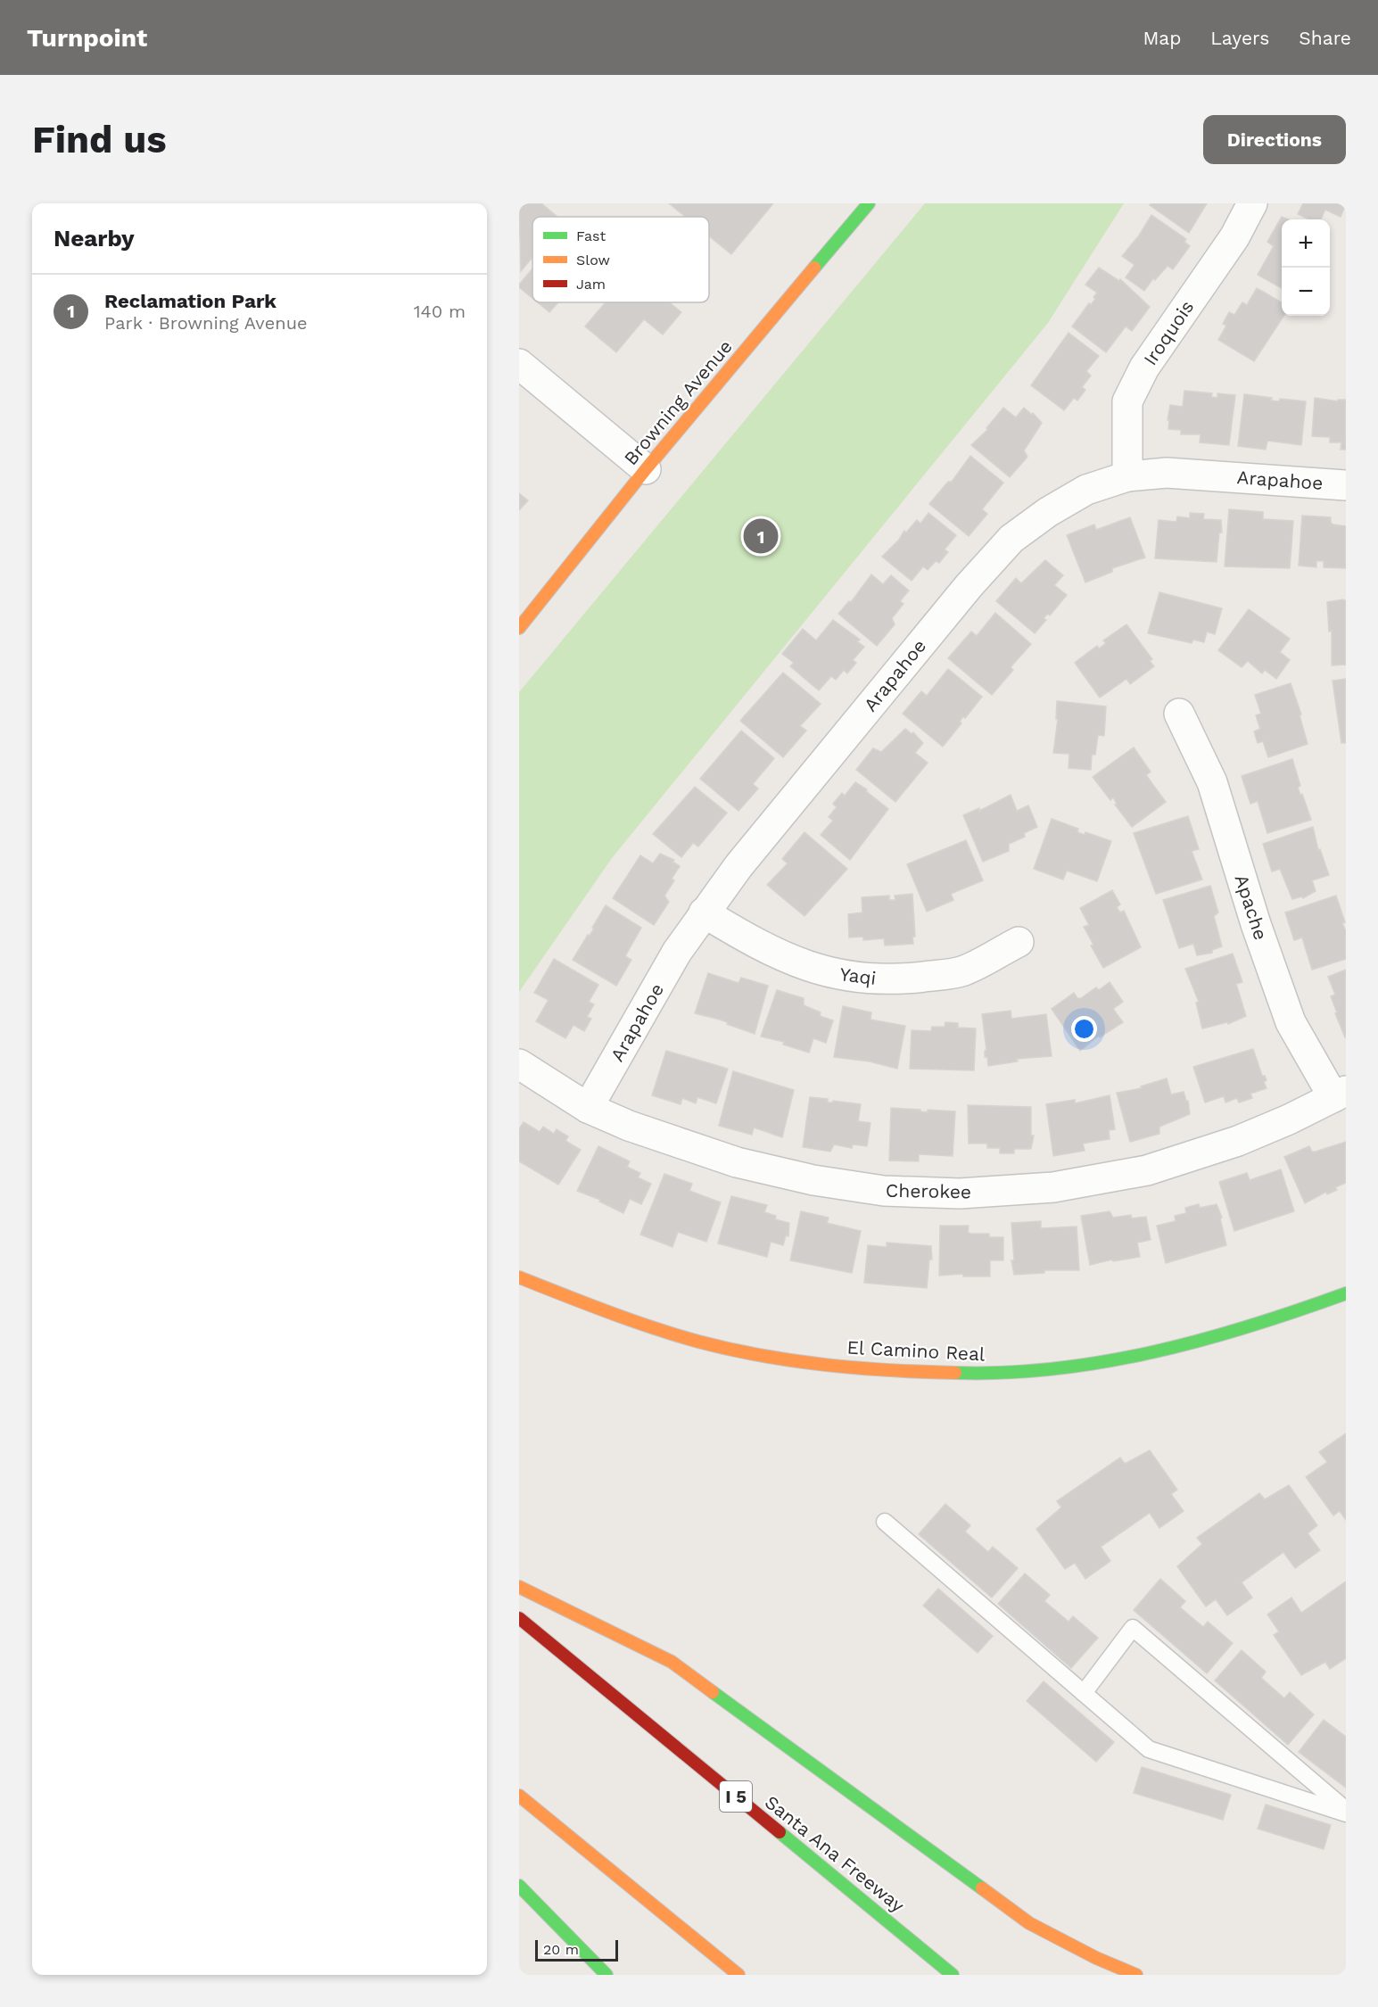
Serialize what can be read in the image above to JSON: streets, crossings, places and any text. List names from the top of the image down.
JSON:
{
  "streets": {
    "main road": [
      "Browning Avenue",
      "El Camino Real",
      "I 5",
      "Santa Ana Freeway"
    ],
    "street": [
      "Iroquois",
      "Arapahoe",
      "Apache",
      "Yaqi",
      "Cherokee"
    ]
  },
  "crossings": [
    ["Iroquois", "Arapahoe"],
    ["Arapahoe", "Yaqi"],
    ["Arapahoe", "Cherokee"],
    ["Apache", "Cherokee"]
  ],
  "legend": ["Fast", "Slow", "Jam"],
  "scale_bar": "20 m",
  "page": {
    "header": "Turnpoint",
    "nav": ["Map", "Layers", "Share"],
    "buttons": "Directions",
    "title": "Find us",
    "heading": "Nearby",
    "map_buttons": ["+", "−"],
    "list": [
      {
        "mark": "1",
        "name": "Reclamation Park",
        "note": "Park · Browning Avenue",
        "value": "140 m"
      }
    ],
    "pins": "1",
    "scale": "20 m"
  }
}
